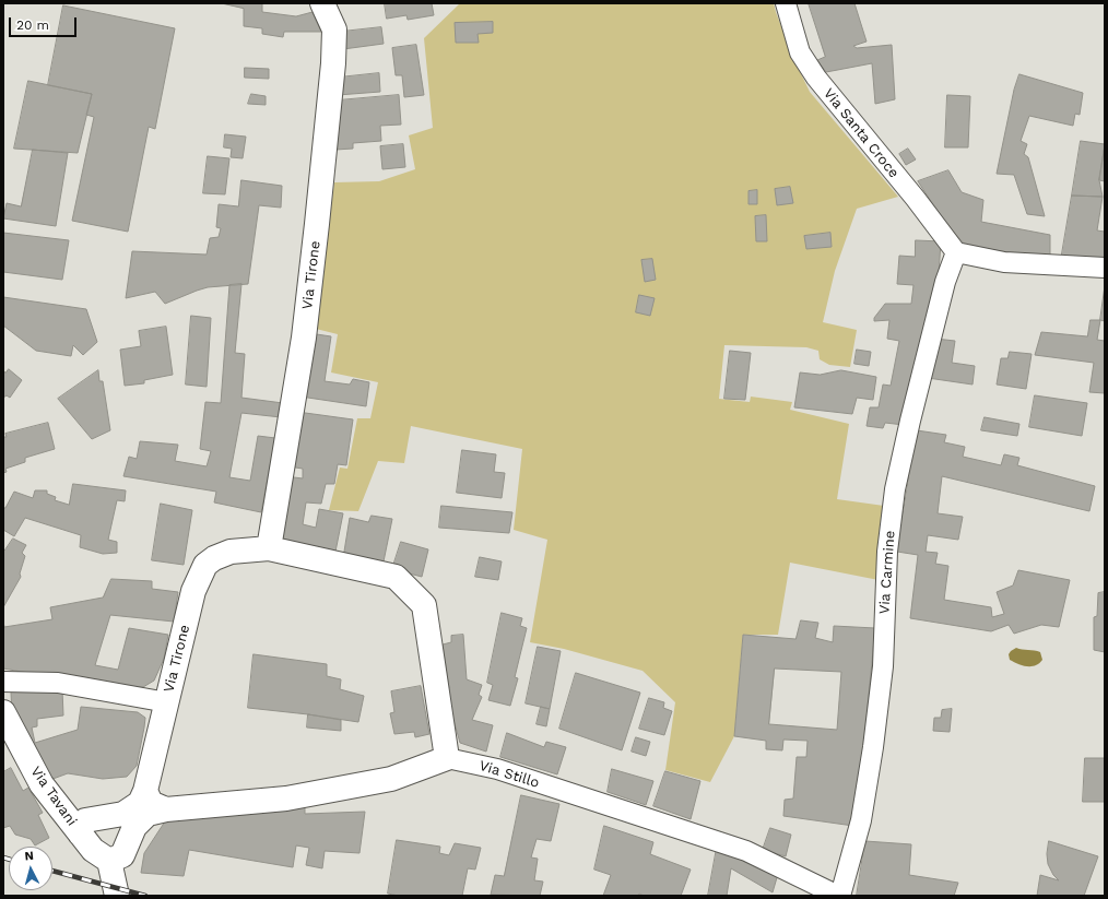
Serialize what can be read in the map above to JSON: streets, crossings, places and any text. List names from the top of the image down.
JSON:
{
  "streets": {
    "street": [
      "Via Santa Croce",
      "Via Tirone",
      "Via Carmine",
      "Via Stillo",
      "Via Tavani"
    ]
  },
  "crossings": [
    ["Via Santa Croce", "Via Carmine"],
    ["Via Tirone", "Via Stillo"],
    ["Via Carmine", "Via Stillo"]
  ],
  "scale_bar": "20 m",
  "north": "top"
}
